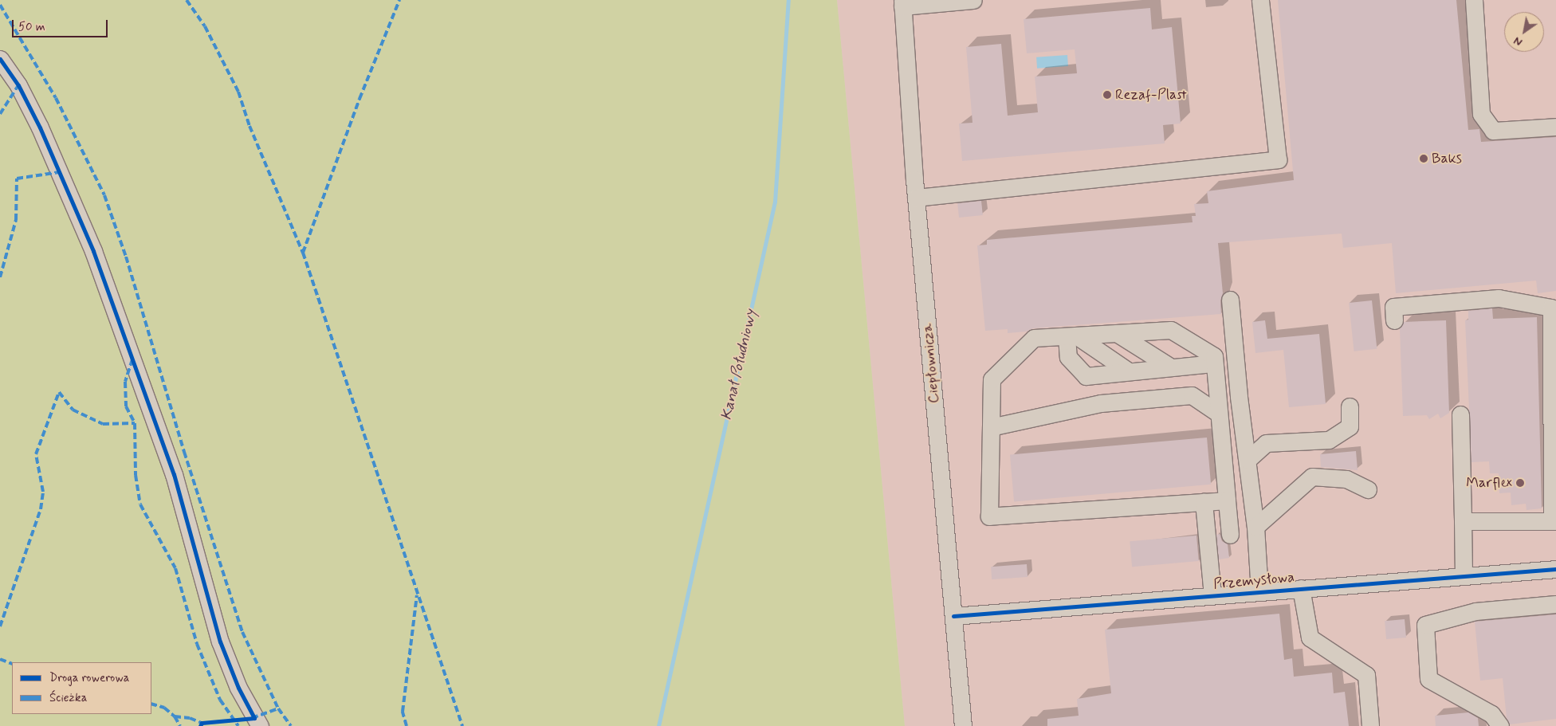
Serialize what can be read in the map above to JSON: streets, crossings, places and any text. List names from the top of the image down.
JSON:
{
  "streets": {
    "street": ["Ciepłownicza", "Przemysłowa"]
  },
  "crossings": [
    ["Ciepłownicza", "Przemysłowa"]
  ],
  "water": ["Kanał Południowy"],
  "places": ["Rezaf-Plast", "Baks", "Marflex"],
  "legend": ["Droga rowerowa", "Ścieżka"],
  "scale_bar": "50 m",
  "north": "bottom left"
}
